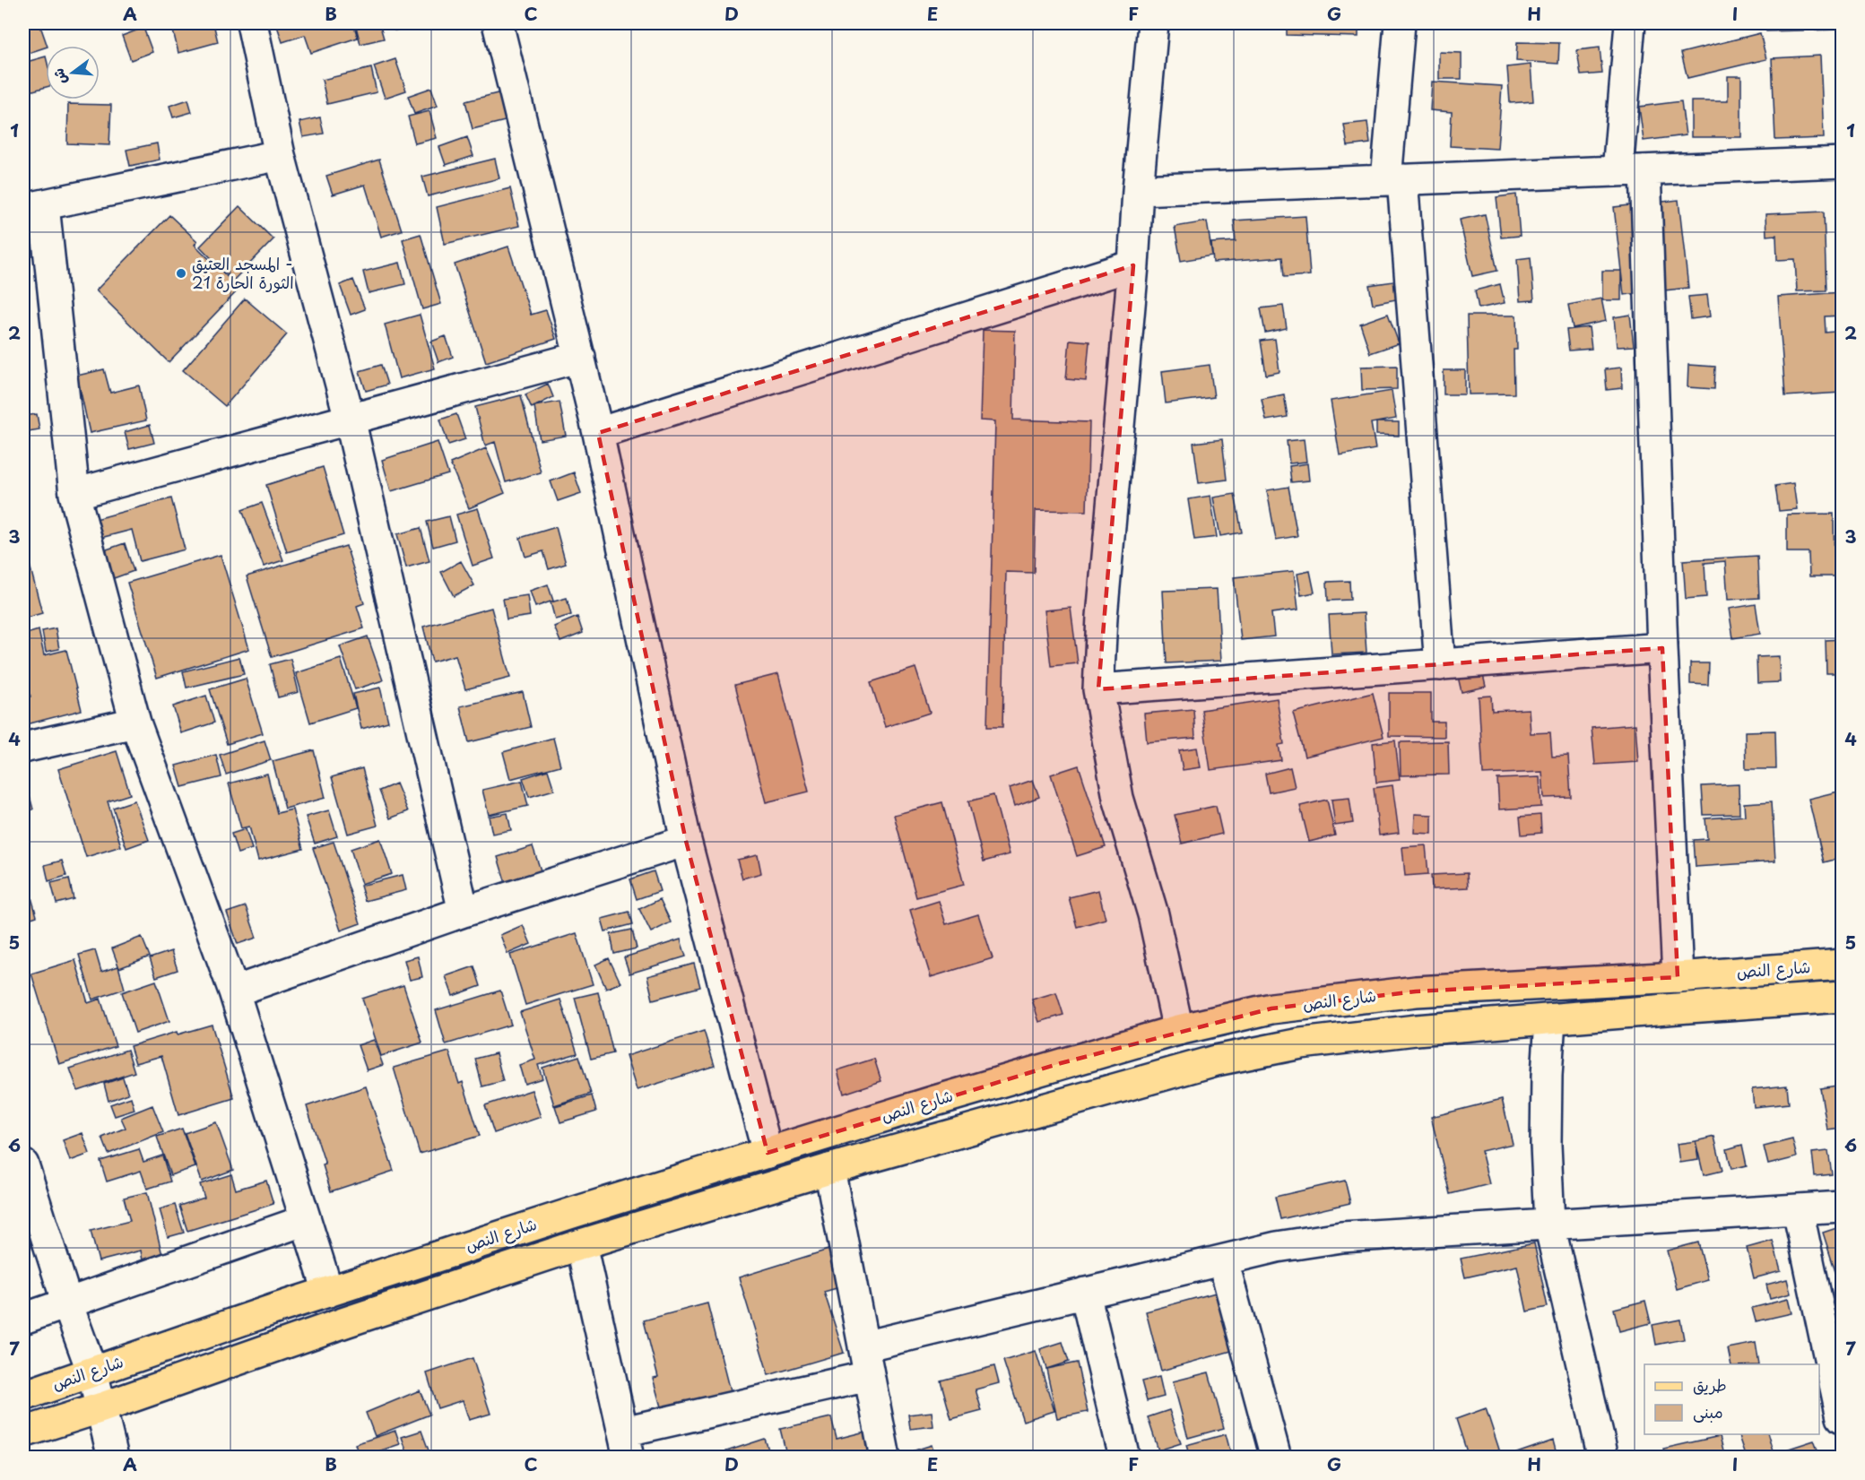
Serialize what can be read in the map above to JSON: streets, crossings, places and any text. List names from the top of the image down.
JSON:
{
  "streets": {
    "main road": ["شارع النص"]
  },
  "places": ["المسجد العتيق - الثورة الحارة 21"],
  "legend": ["طريق", "مبنى"],
  "north": "left",
  "grid": {
    "columns": [
      "A",
      "B",
      "C",
      "D",
      "E",
      "F",
      "G",
      "H",
      "I"
    ],
    "rows": [
      "1",
      "2",
      "3",
      "4",
      "5",
      "6",
      "7"
    ]
  }
}
